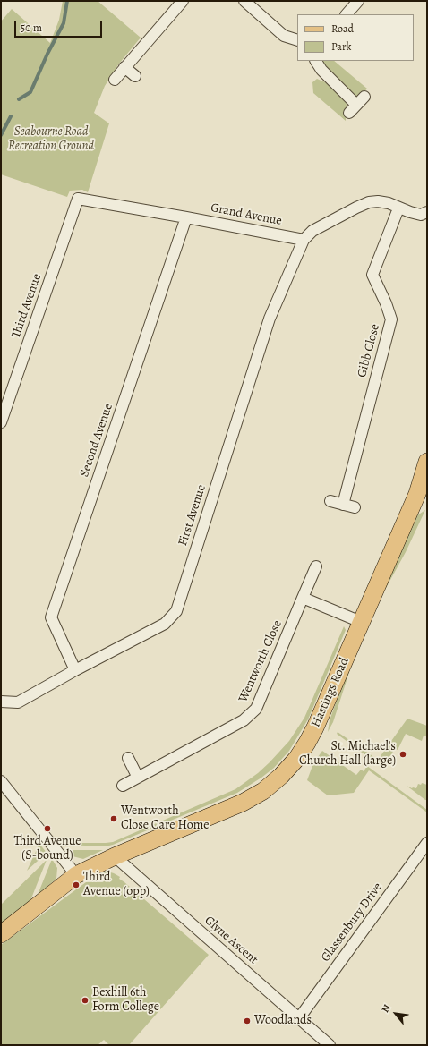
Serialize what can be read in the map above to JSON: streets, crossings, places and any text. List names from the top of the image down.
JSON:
{
  "streets": {
    "main road": ["Hastings Road"],
    "street": [
      "Grand Avenue",
      "Third Avenue",
      "Gibb Close",
      "Second Avenue",
      "First Avenue",
      "Wentworth Close",
      "Glassenbury Drive",
      "Glyne Ascent"
    ]
  },
  "crossings": [
    ["Grand Avenue", "Third Avenue"],
    ["Grand Avenue", "Second Avenue"],
    ["Grand Avenue", "First Avenue"],
    ["Second Avenue", "First Avenue"],
    ["Hastings Road", "Glyne Ascent"],
    ["Glassenbury Drive", "Glyne Ascent"]
  ],
  "parks": ["Seabourne Road Recreation Ground"],
  "places": [
    "St. Michael's Church Hall (large)",
    "Wentworth Close Care Home",
    "Third Avenue (S-bound)",
    "Third Avenue (opp)",
    "Bexhill 6th Form College",
    "Woodlands"
  ],
  "legend": ["Road", "Park"],
  "scale_bar": "50 m",
  "north": "top left"
}
